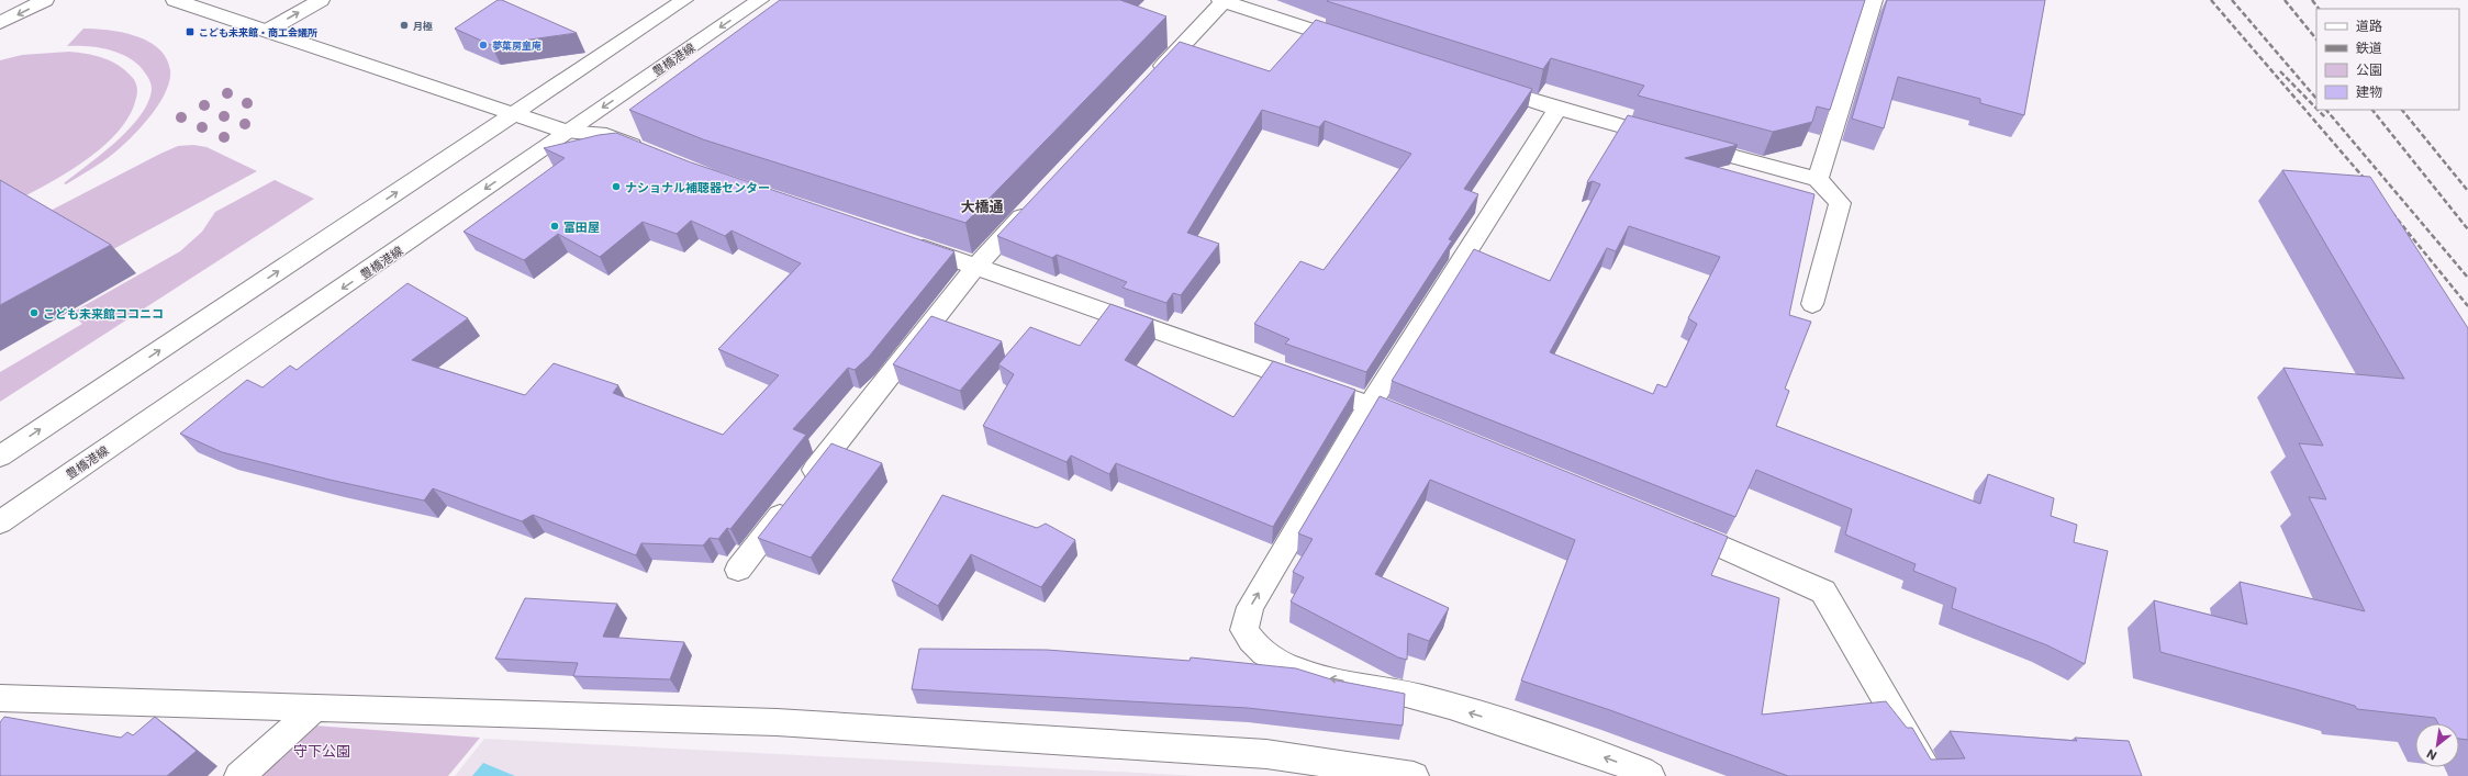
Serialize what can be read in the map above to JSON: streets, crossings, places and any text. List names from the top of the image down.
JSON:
{
  "streets": {
    "street": ["豊橋港線"]
  },
  "districts": ["大橋通"],
  "parks": ["守下公園"],
  "places": {
    "other": [
      "月極",
      "夢菓房童庵",
      "ナショナル補聴器センター",
      "富田屋",
      "こども未来館ココニコ"
    ],
    "transit": ["こども未来館・商工会議所"]
  },
  "legend": [
    "道路",
    "鉄道",
    "公園",
    "建物"
  ],
  "north": "bottom left"
}
